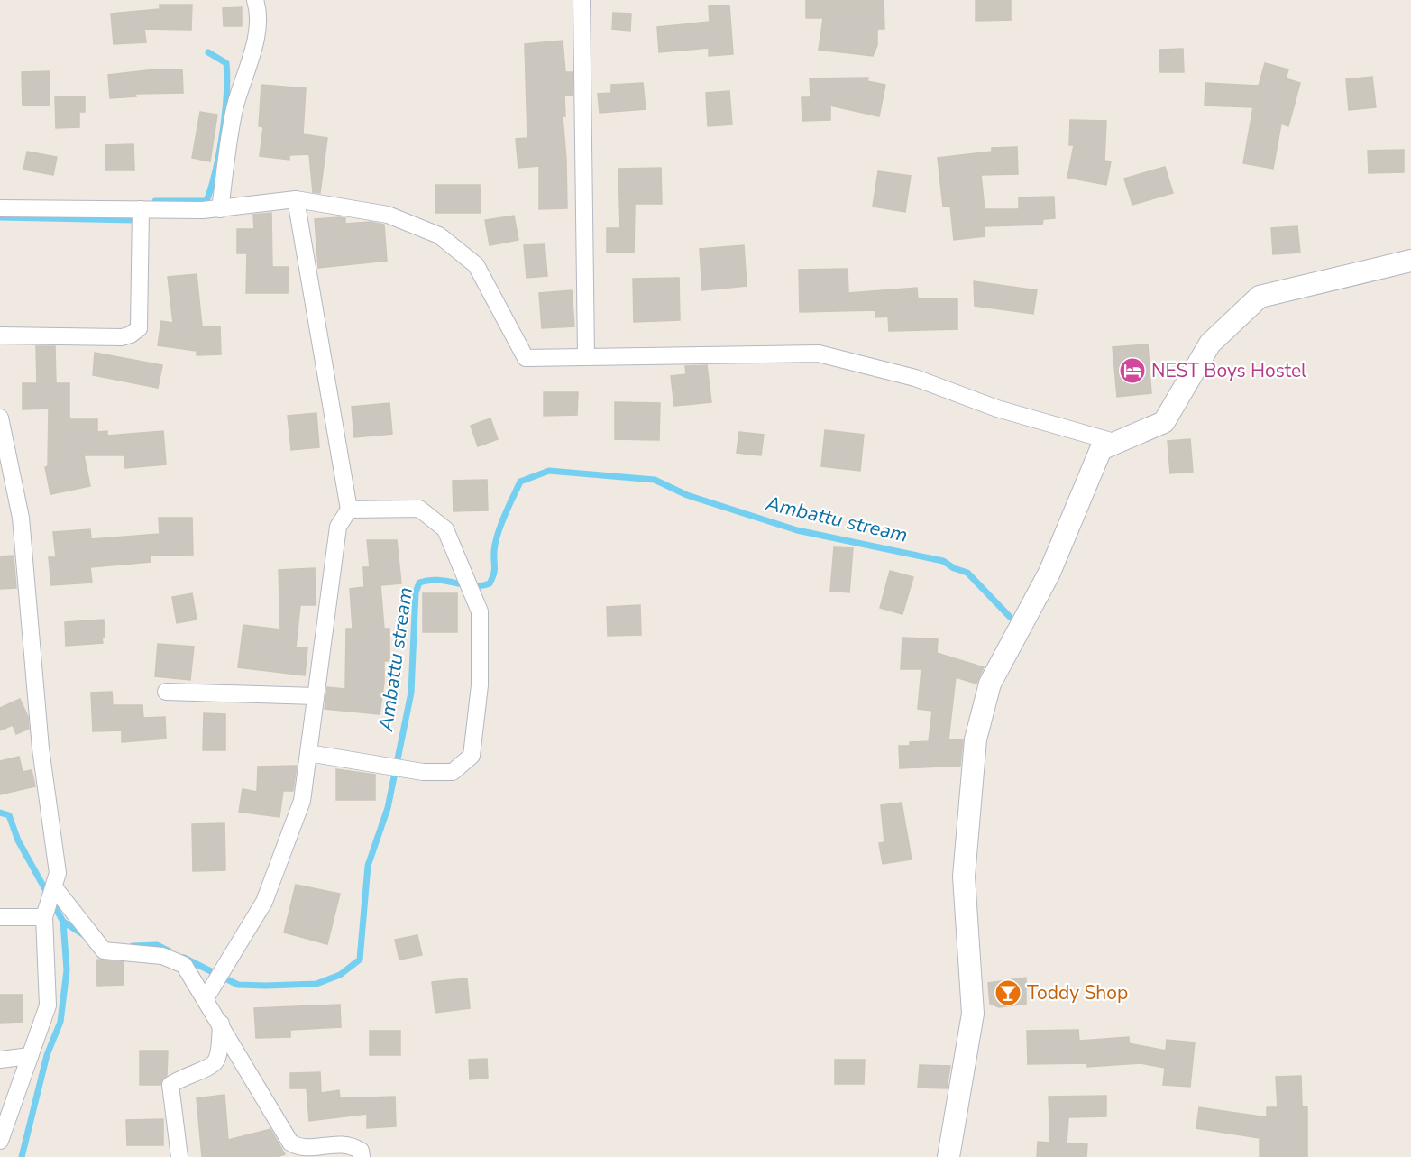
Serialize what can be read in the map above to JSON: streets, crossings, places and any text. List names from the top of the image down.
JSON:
{
  "water": ["Ambattu stream"],
  "places": {
    "hotel": ["NEST Boys Hostel"],
    "bar": ["Toddy Shop"]
  }
}
